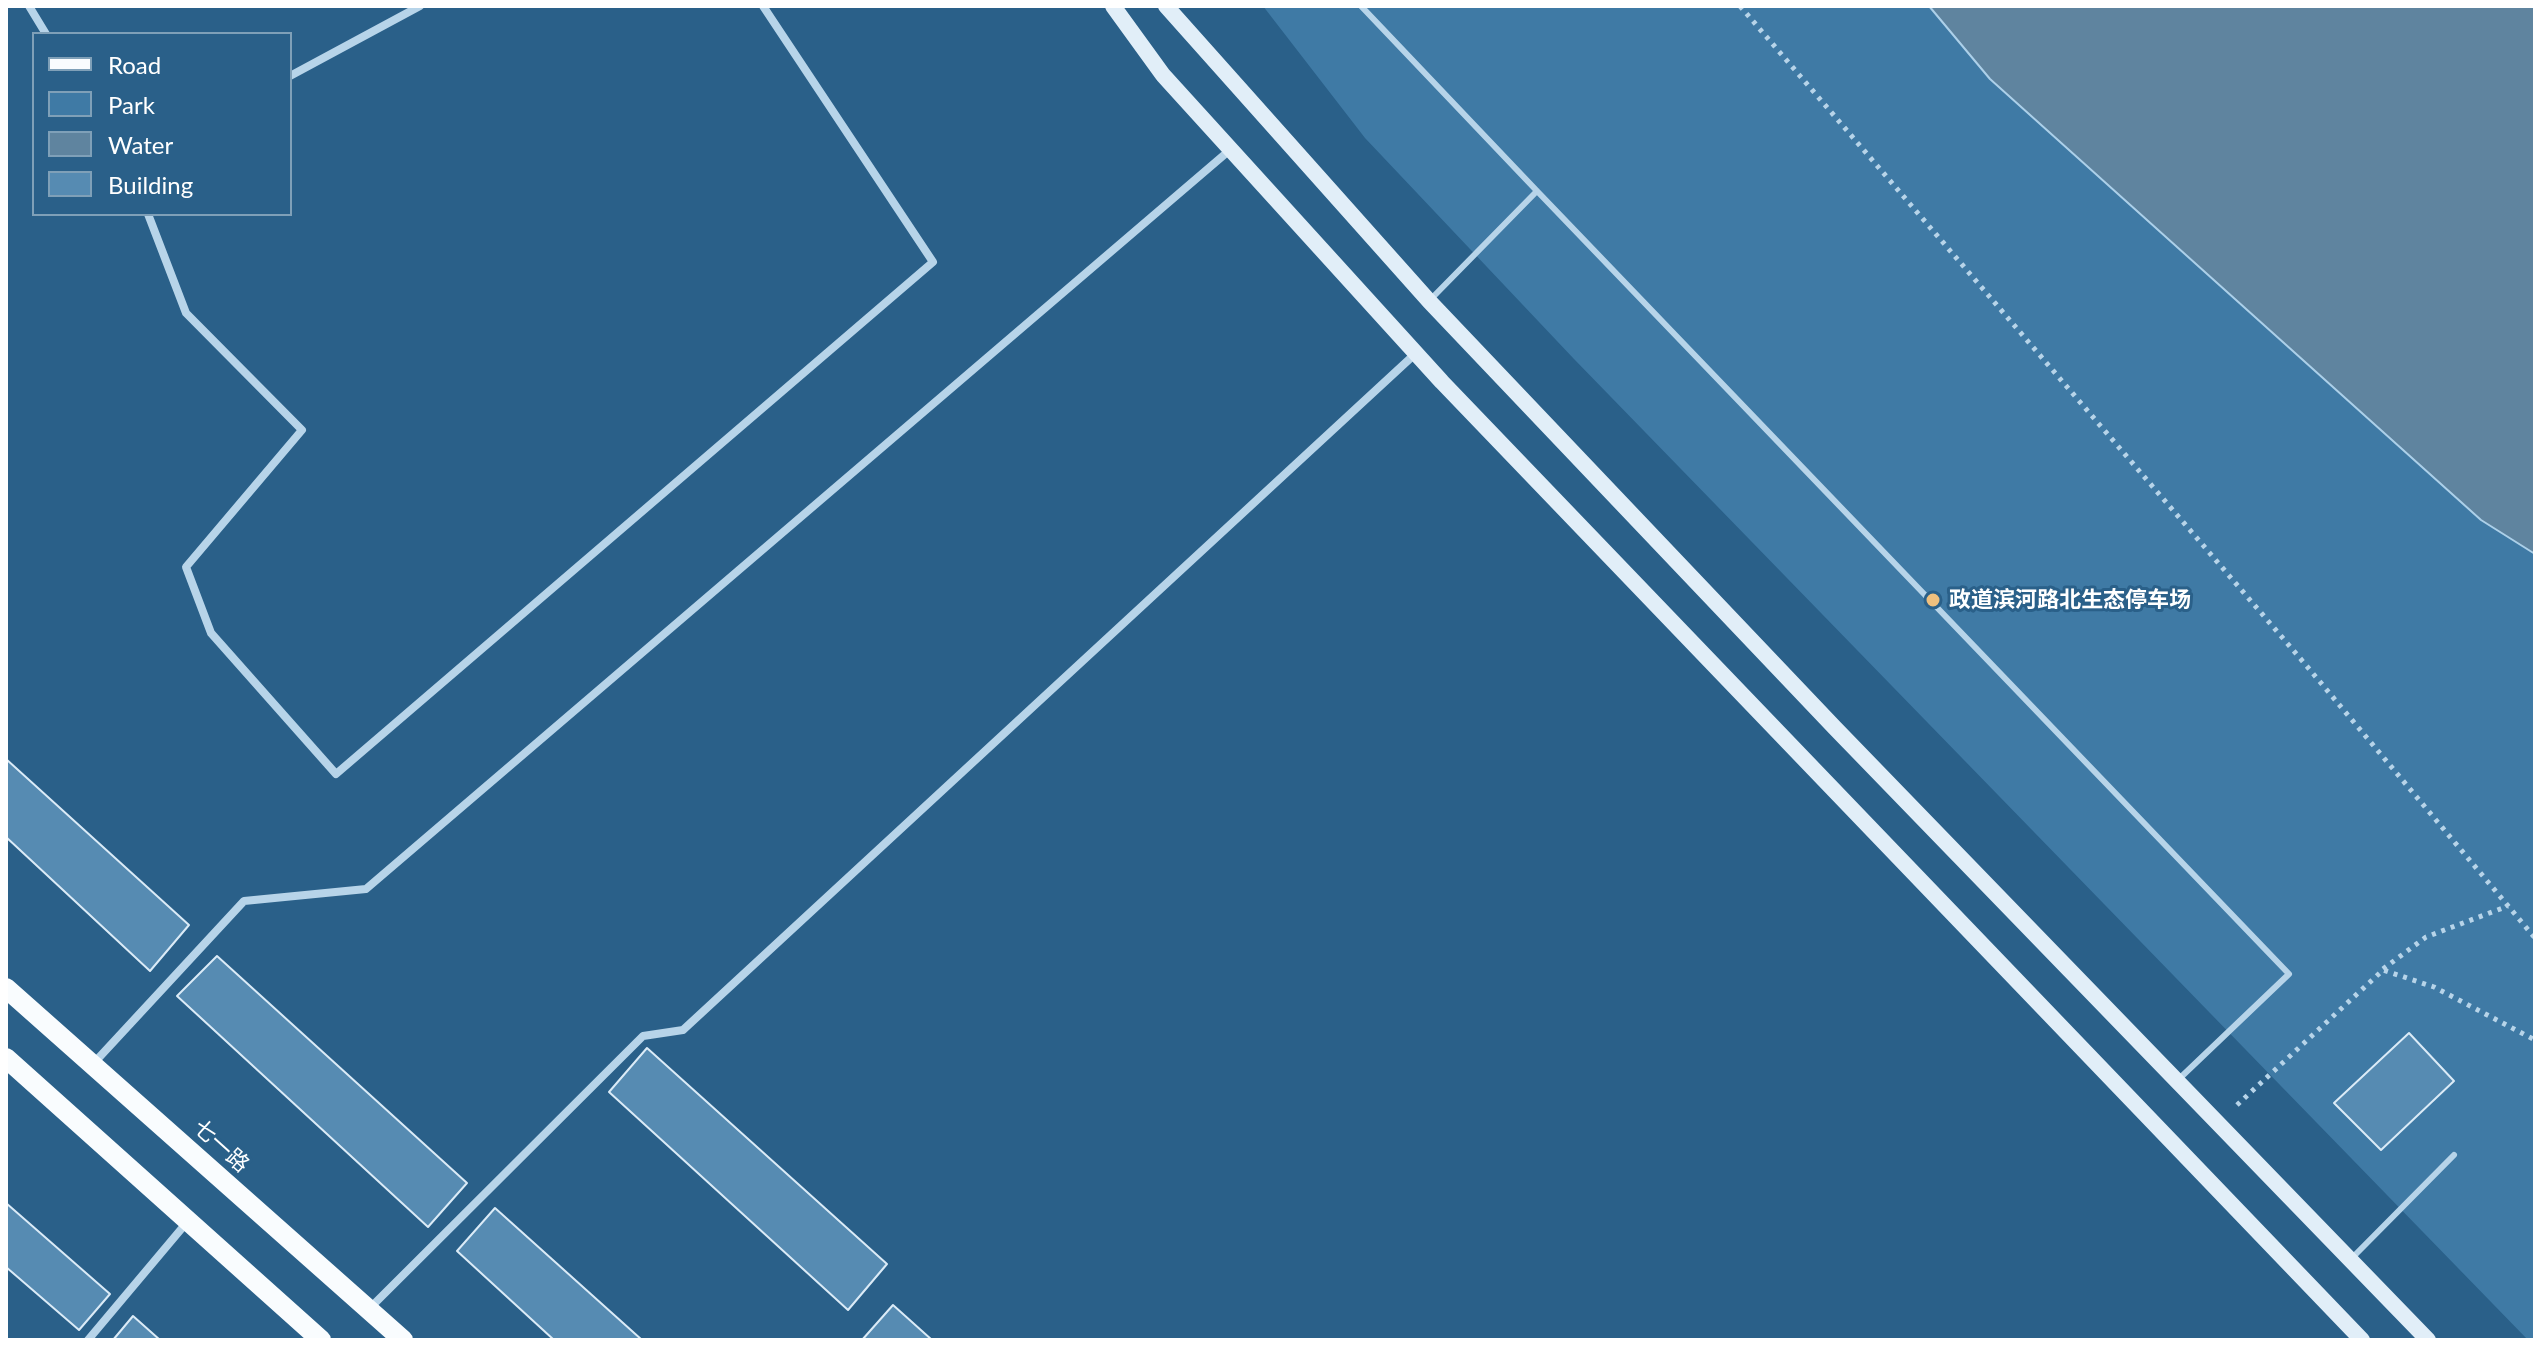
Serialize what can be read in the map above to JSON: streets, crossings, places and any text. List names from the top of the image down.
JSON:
{
  "streets": {
    "main road": ["七一路"]
  },
  "places": ["政道滨河路北生态停车场"],
  "legend": [
    "Road",
    "Park",
    "Water",
    "Building"
  ]
}
